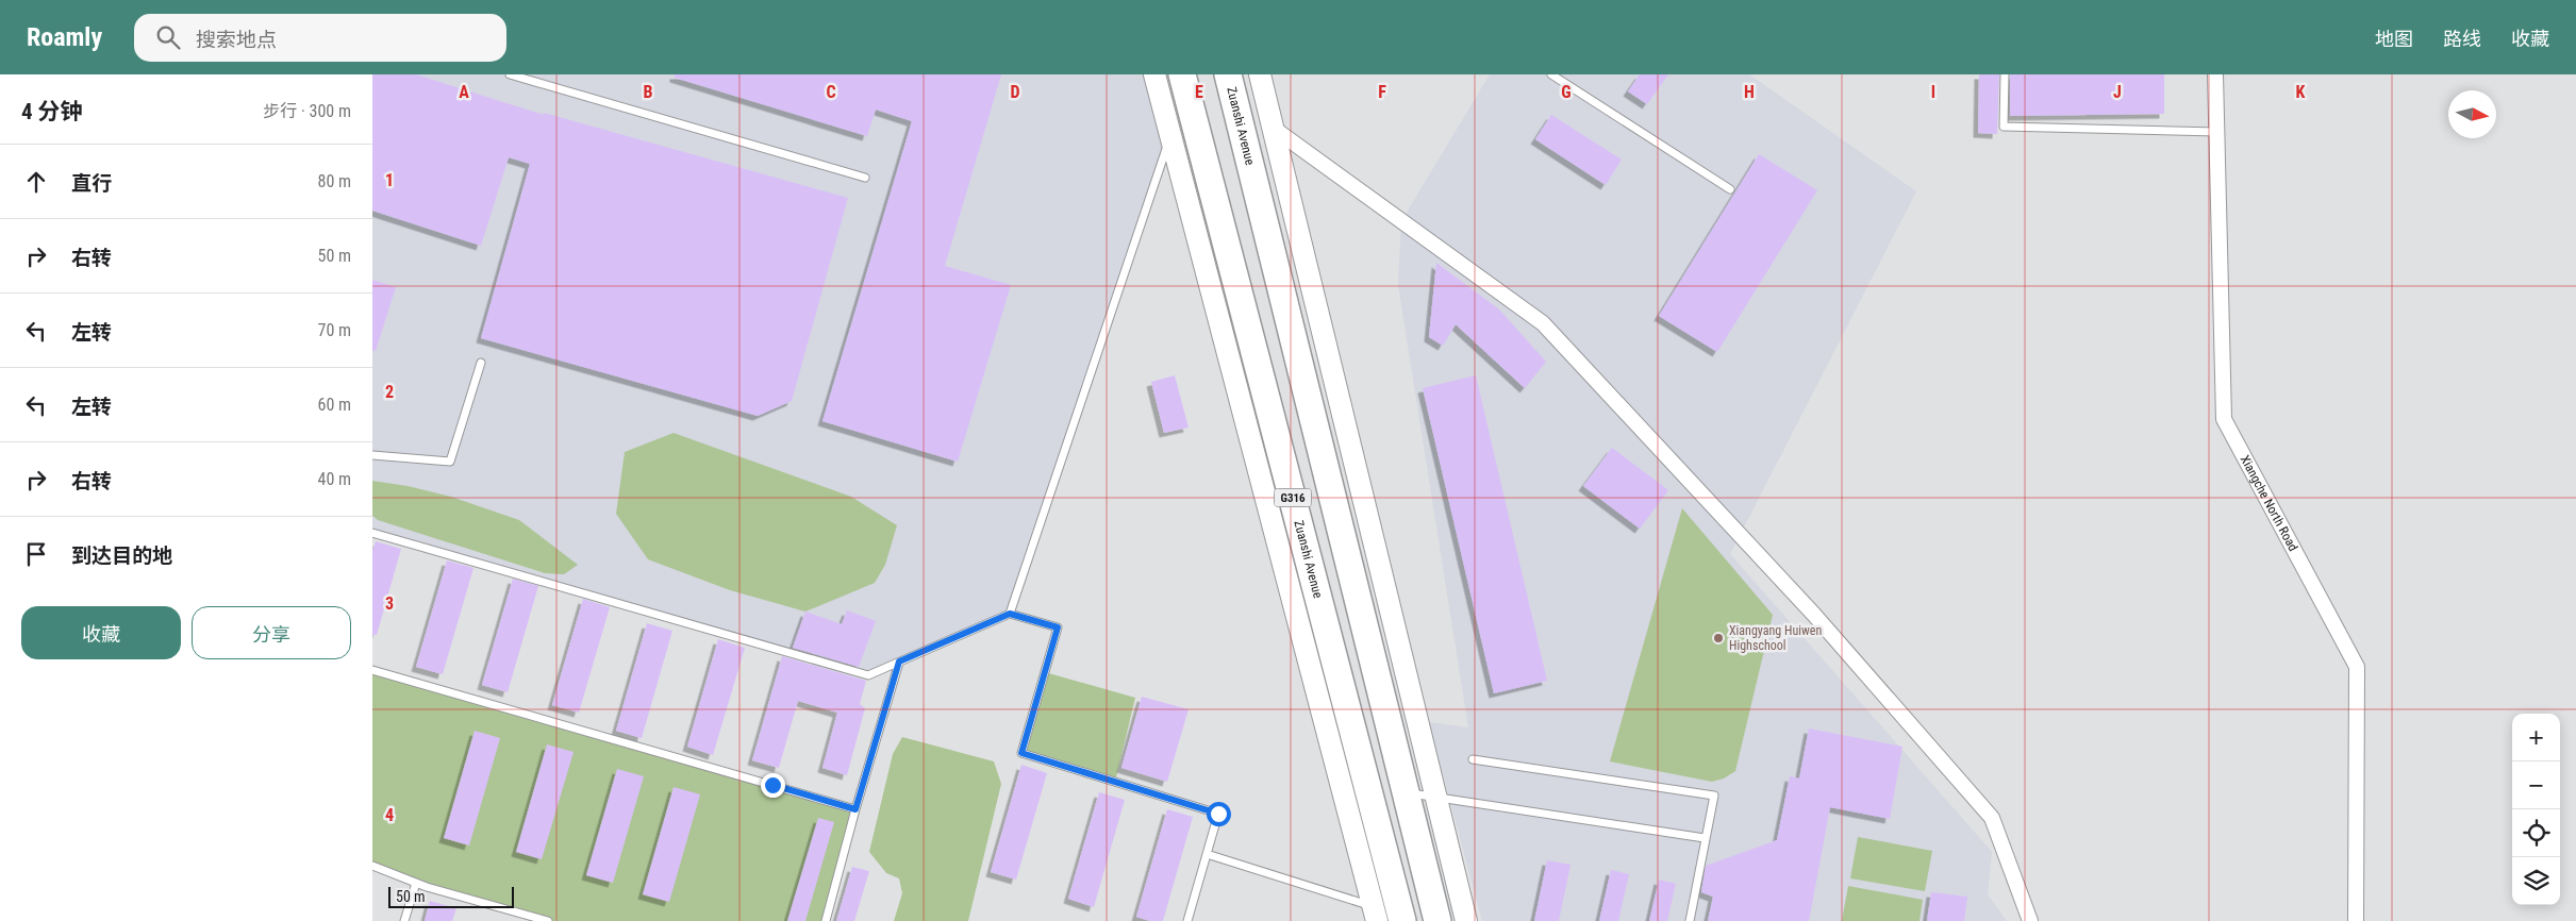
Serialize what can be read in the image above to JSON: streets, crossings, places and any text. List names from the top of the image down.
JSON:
{
  "streets": {
    "highway": ["Zuanshi Avenue", "G316"],
    "street": ["Xiangche North Road"]
  },
  "places": ["Xiangyang Huiwen Highschool"],
  "scale_bar": "50 m",
  "north": "right",
  "page": {
    "header": "Roamly",
    "search": "搜索地点",
    "nav": ["地图", "路线", "收藏"],
    "heading": ["4 分钟", "步行 · 300 m"],
    "list": [
      ["直行", "80 m"],
      ["右转", "50 m"],
      ["左转", "70 m"],
      ["左转", "60 m"],
      ["右转", "40 m"],
      "到达目的地"
    ],
    "buttons": ["收藏", "分享"],
    "map_buttons": ["+", "−"],
    "scale": "50 m"
  },
  "grid": {
    "columns": [
      "A",
      "B",
      "C",
      "D",
      "E",
      "F",
      "G",
      "H",
      "I",
      "J",
      "K"
    ],
    "rows": [
      "1",
      "2",
      "3",
      "4"
    ]
  }
}
